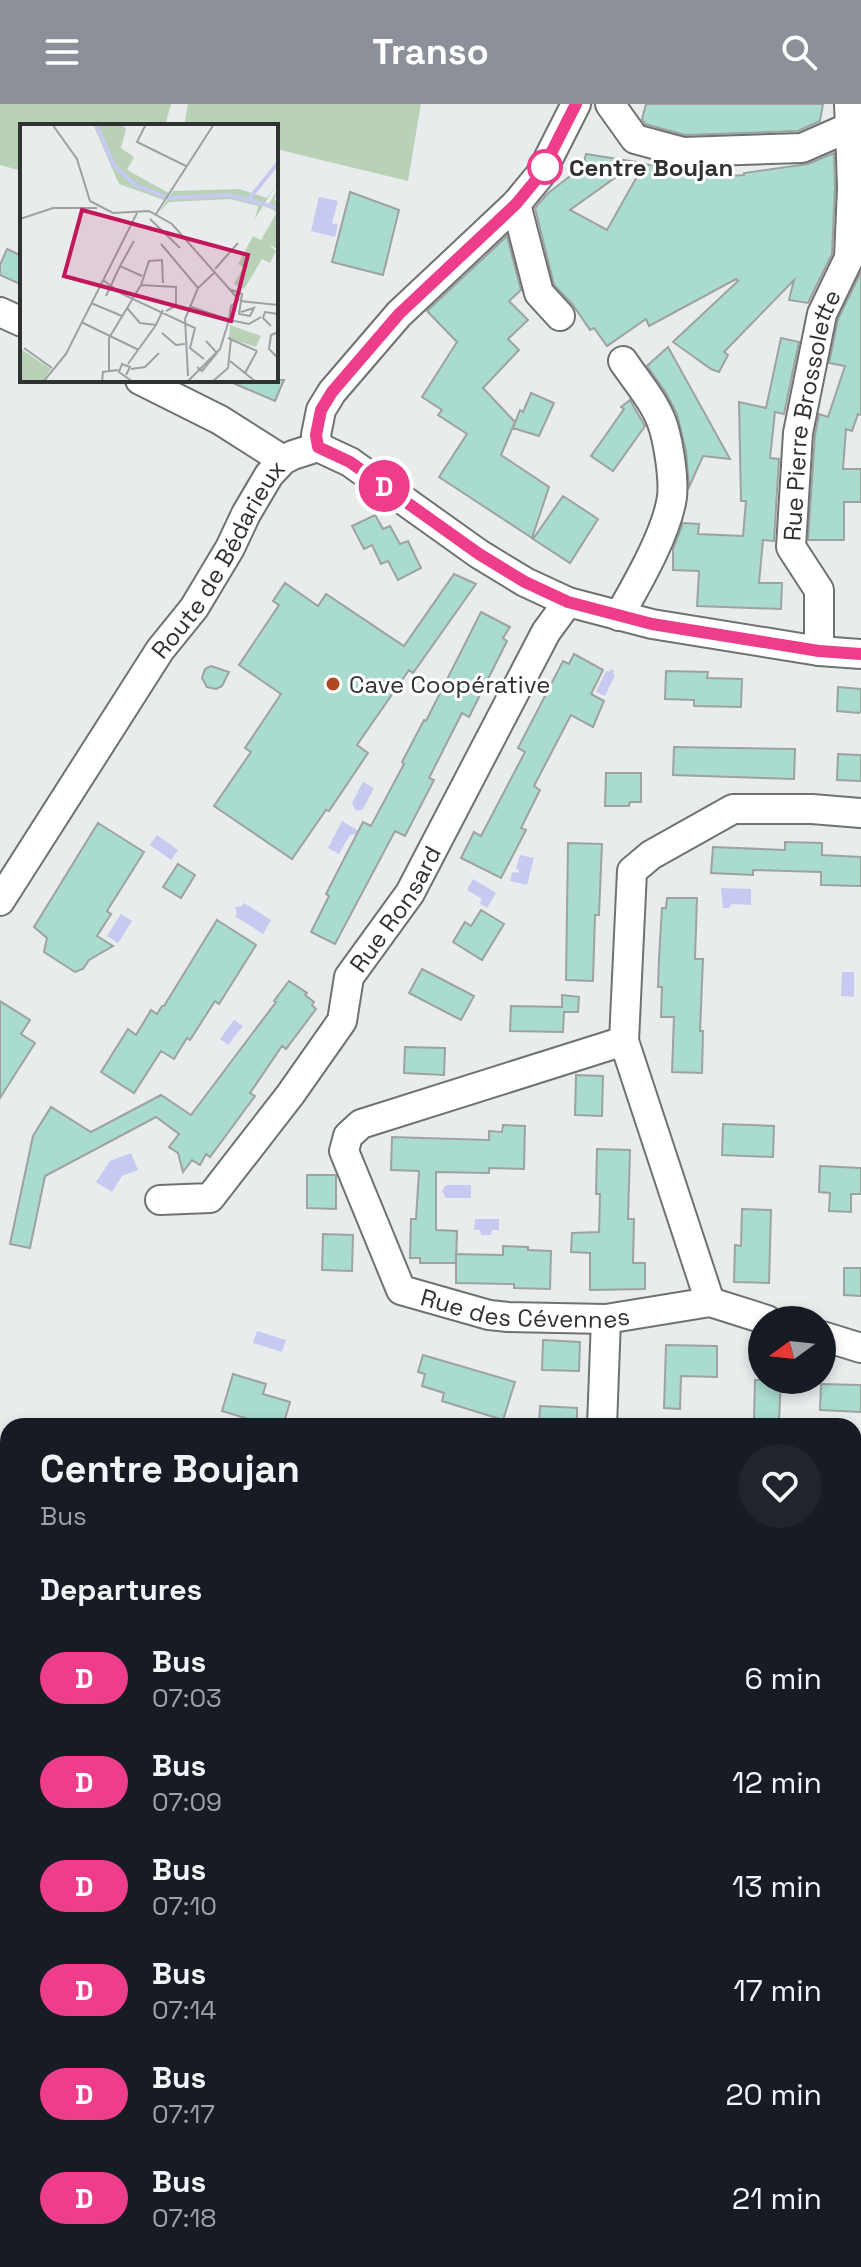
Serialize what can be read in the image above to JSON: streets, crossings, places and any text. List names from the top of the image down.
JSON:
{
  "streets": {
    "street": [
      "Rue Pierre Brossolette",
      "Route de Bédarieux",
      "Rue Ronsard",
      "Rue des Cévennes"
    ]
  },
  "places": ["Centre Boujan", "Cave Coopérative"],
  "lines": ["bus line D"],
  "north": "left",
  "page": {
    "header": "Transo",
    "on_map": "D",
    "heading": [
      ["Centre Boujan", "Bus"],
      "Departures"
    ],
    "list": [
      {
        "mark": "D",
        "name": "Bus",
        "note": "07:03",
        "value": "6 min"
      },
      {
        "mark": "D",
        "name": "Bus",
        "note": "07:09",
        "value": "12 min"
      },
      {
        "mark": "D",
        "name": "Bus",
        "note": "07:10",
        "value": "13 min"
      },
      {
        "mark": "D",
        "name": "Bus",
        "note": "07:14",
        "value": "17 min"
      },
      {
        "mark": "D",
        "name": "Bus",
        "note": "07:17",
        "value": "20 min"
      },
      {
        "mark": "D",
        "name": "Bus",
        "note": "07:18",
        "value": "21 min"
      }
    ]
  }
}
